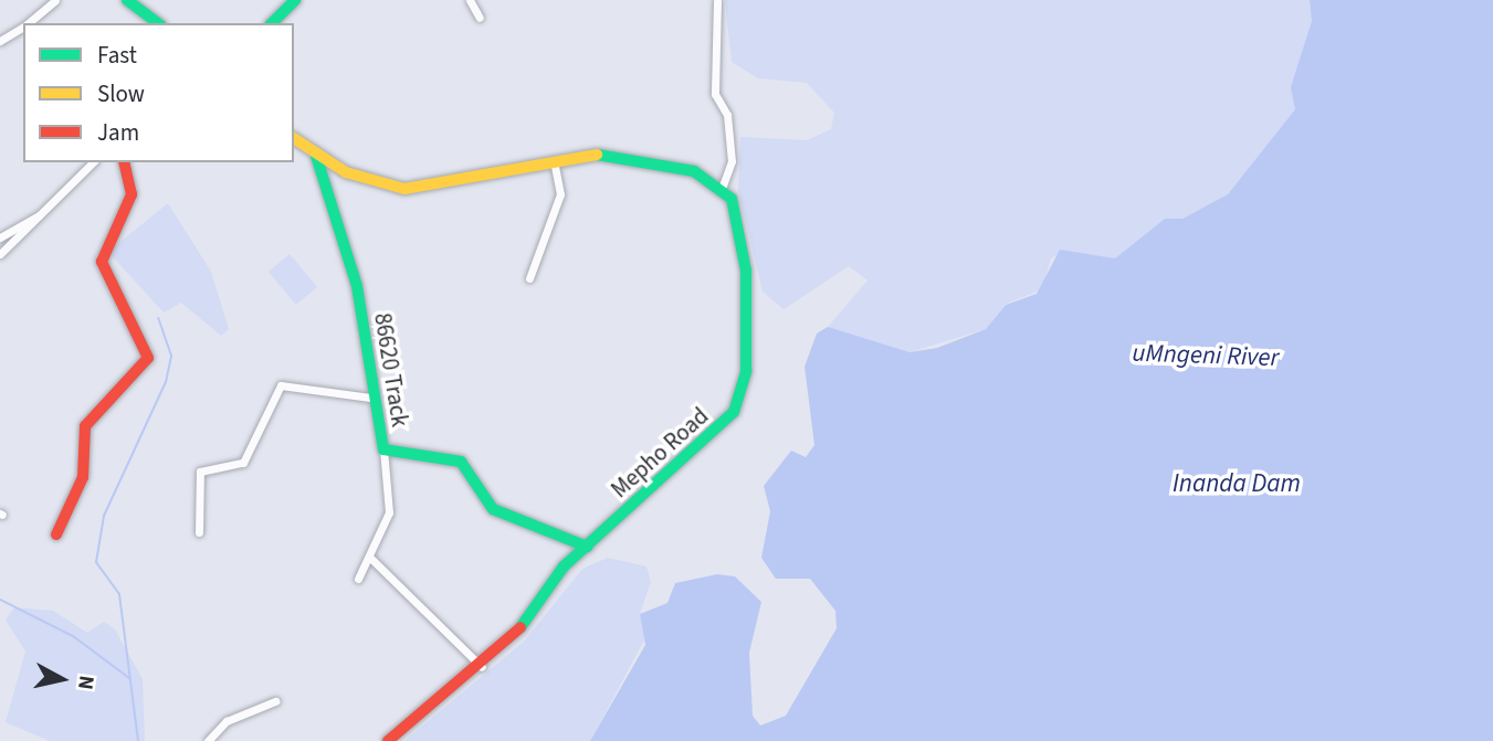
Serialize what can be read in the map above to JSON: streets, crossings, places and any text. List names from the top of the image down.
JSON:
{
  "streets": {
    "street": ["86620 Track", "Mepho Road"]
  },
  "crossings": [
    ["86620 Track", "Mepho Road"]
  ],
  "water": ["uMngeni River", "Inanda Dam"],
  "legend": ["Fast", "Slow", "Jam"],
  "north": "right"
}
